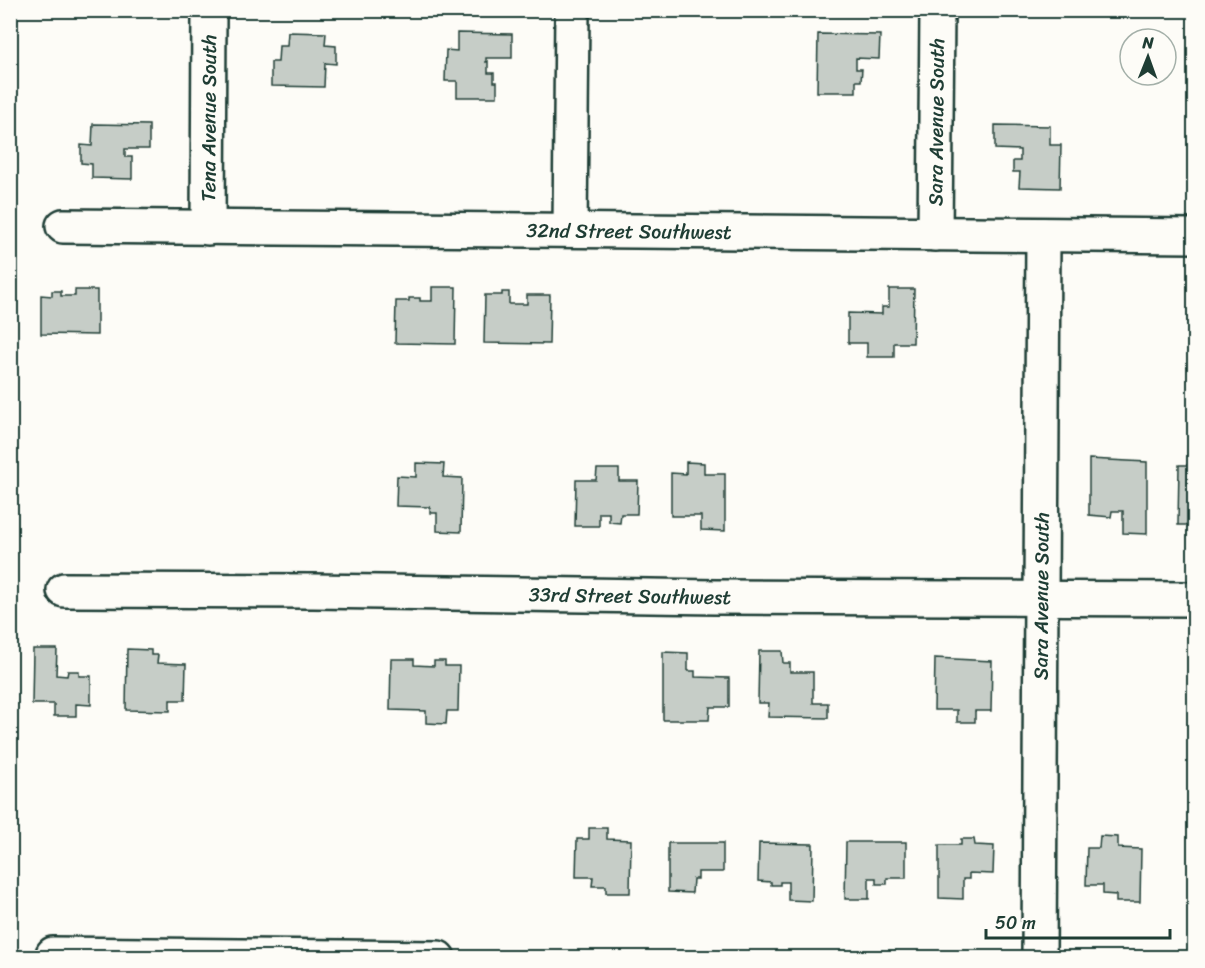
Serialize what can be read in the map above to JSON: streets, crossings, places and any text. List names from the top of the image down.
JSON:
{
  "streets": {
    "street": [
      "Tena Avenue South",
      "Sara Avenue South",
      "32nd Street Southwest",
      "33rd Street Southwest"
    ]
  },
  "crossings": [
    ["Tena Avenue South", "32nd Street Southwest"],
    ["Sara Avenue South", "32nd Street Southwest"],
    ["Sara Avenue South", "33rd Street Southwest"]
  ],
  "scale_bar": "50 m",
  "north": "top"
}
